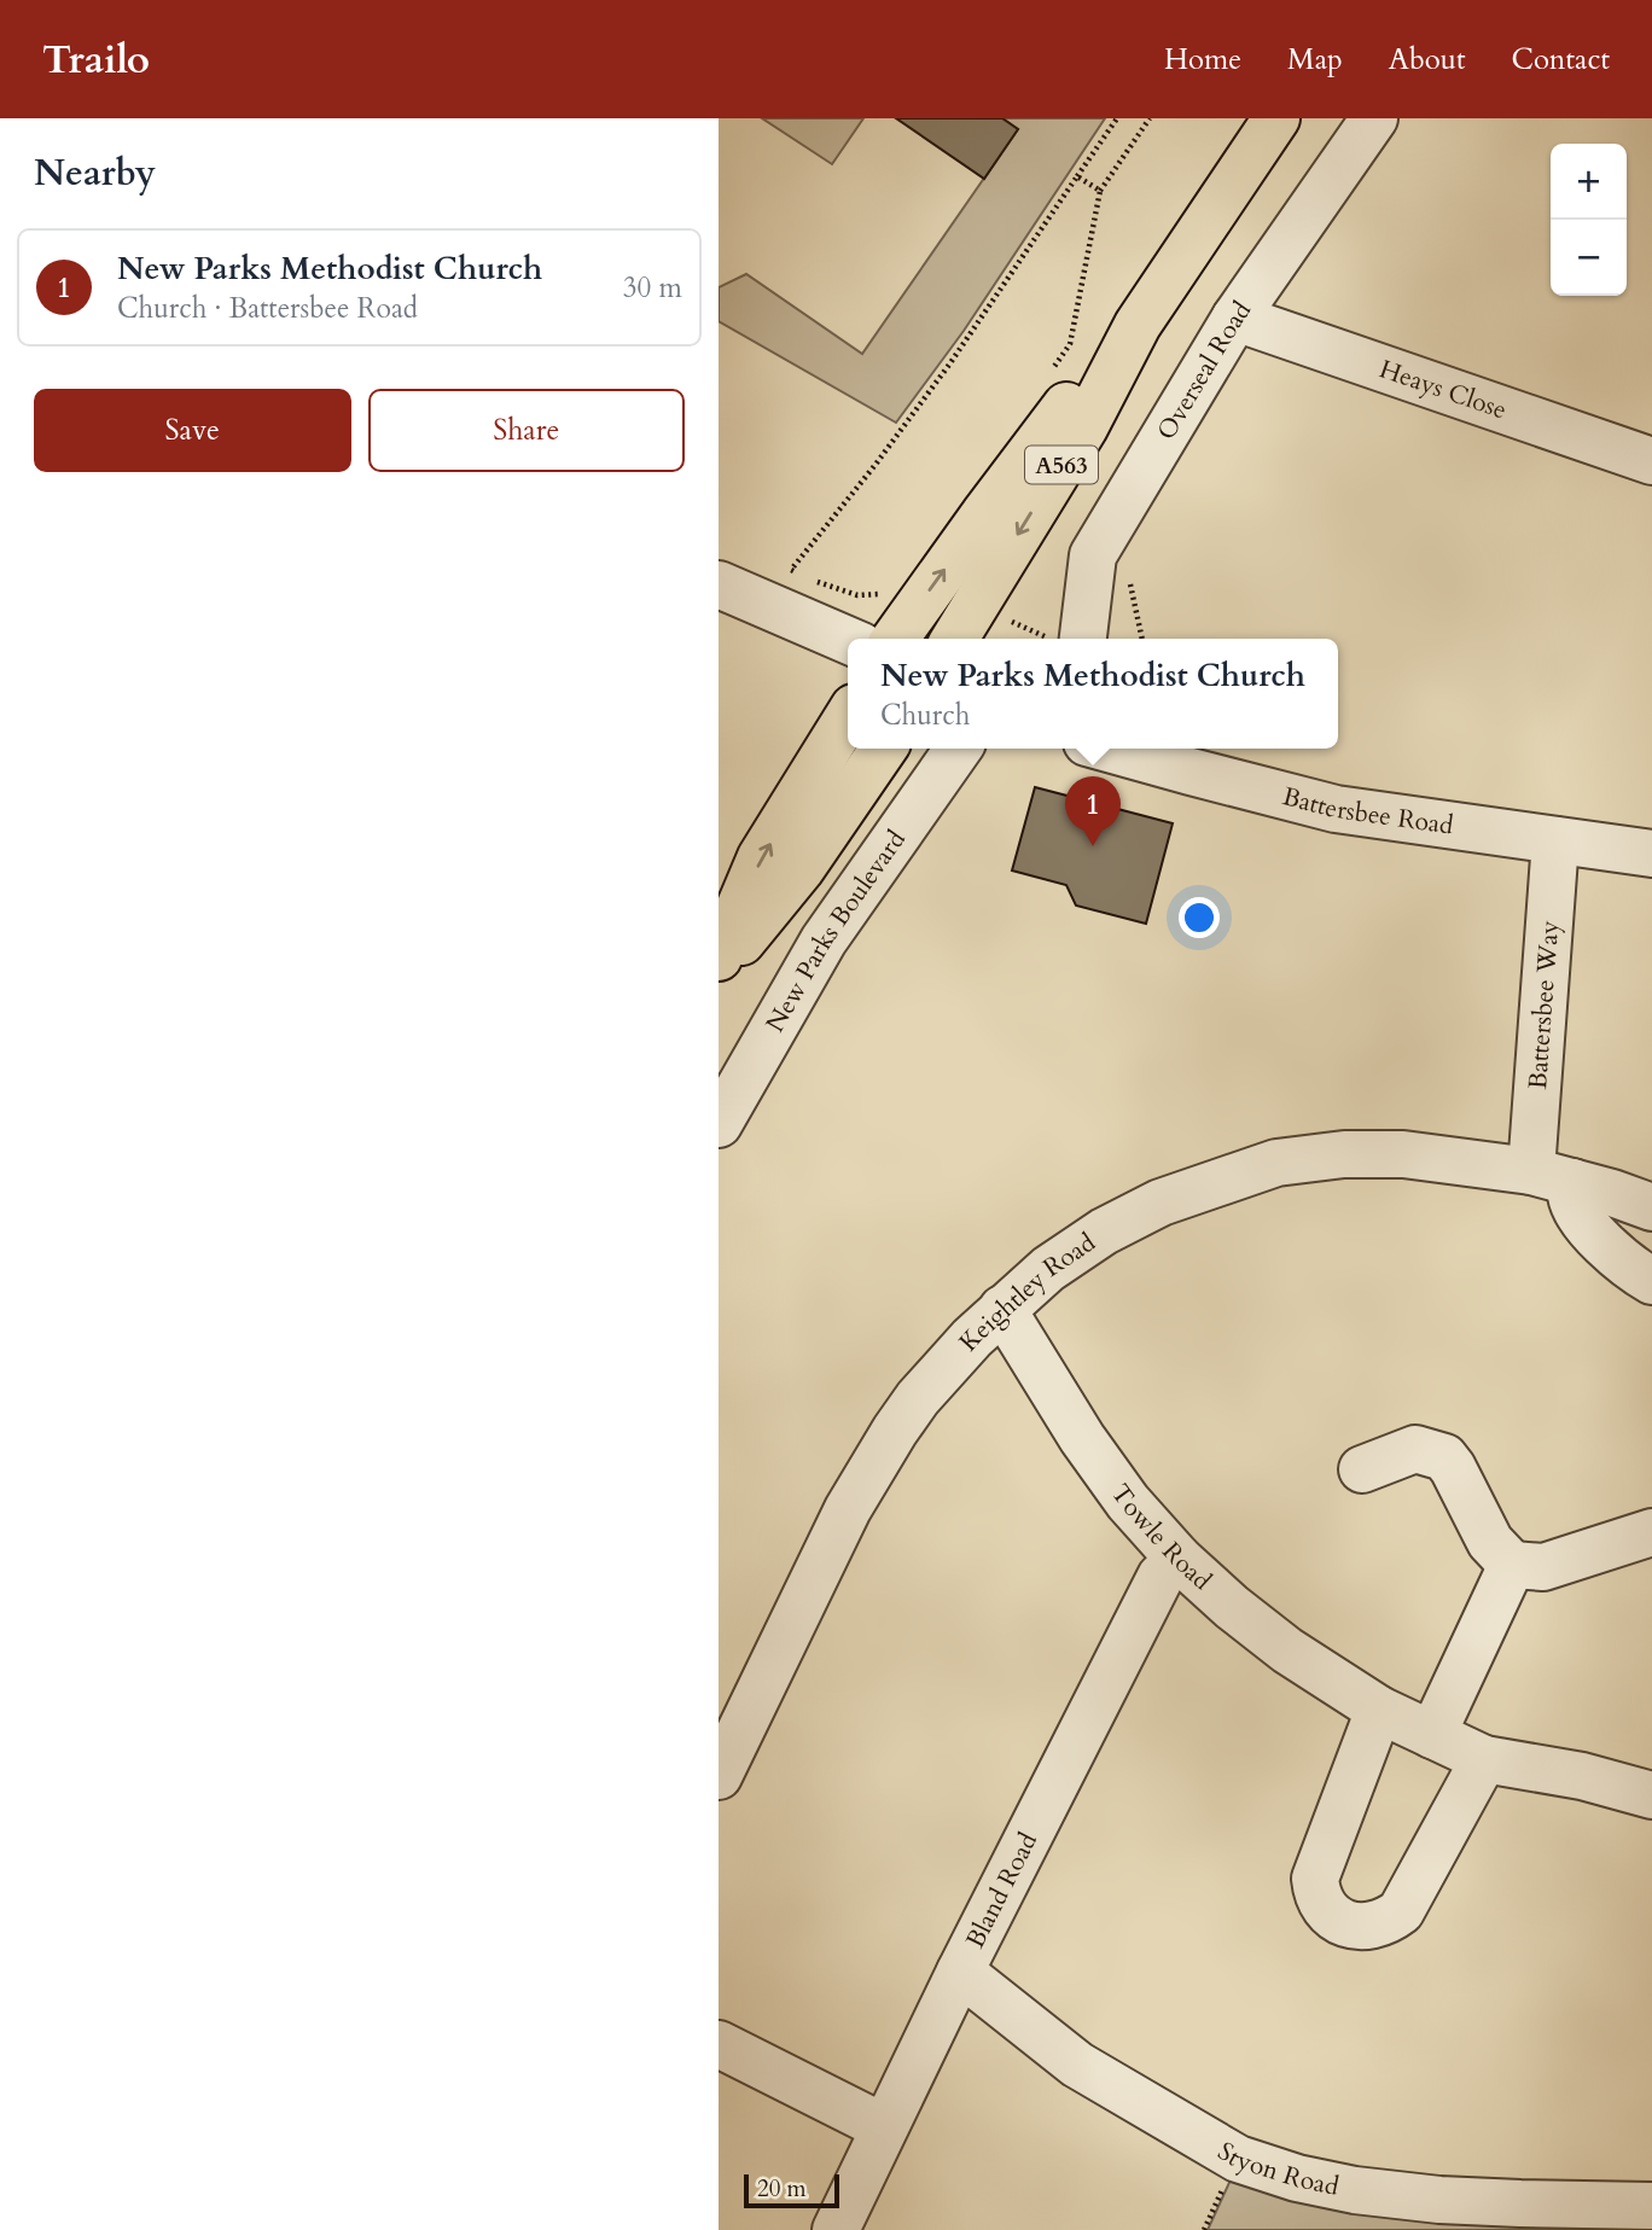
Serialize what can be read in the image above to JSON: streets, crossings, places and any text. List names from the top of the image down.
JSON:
{
  "streets": {
    "highway": ["A563"],
    "street": [
      "Overseal Road",
      "Heays Close",
      "Battersbee Road",
      "New Parks Boulevard",
      "Battersbee Way",
      "Keightley Road",
      "Towle Road",
      "Bland Road",
      "Styon Road"
    ]
  },
  "crossings": [
    ["Overseal Road", "Heays Close"],
    ["Battersbee Road", "Battersbee Way"],
    ["Battersbee Way", "Keightley Road"],
    ["Keightley Road", "Towle Road"],
    ["Towle Road", "Bland Road"],
    ["Bland Road", "Styon Road"]
  ],
  "scale_bar": "20 m",
  "page": {
    "header": "Trailo",
    "nav": [
      "Home",
      "Map",
      "About",
      "Contact"
    ],
    "heading": "Nearby",
    "map_buttons": ["+", "−"],
    "list": [
      {
        "mark": "1",
        "name": "New Parks Methodist Church",
        "note": "Church · Battersbee Road",
        "value": "30 m"
      }
    ],
    "buttons": ["Save", "Share"],
    "popup": ["New Parks Methodist Church", "Church"],
    "pins": "1",
    "scale": "20 m"
  }
}
